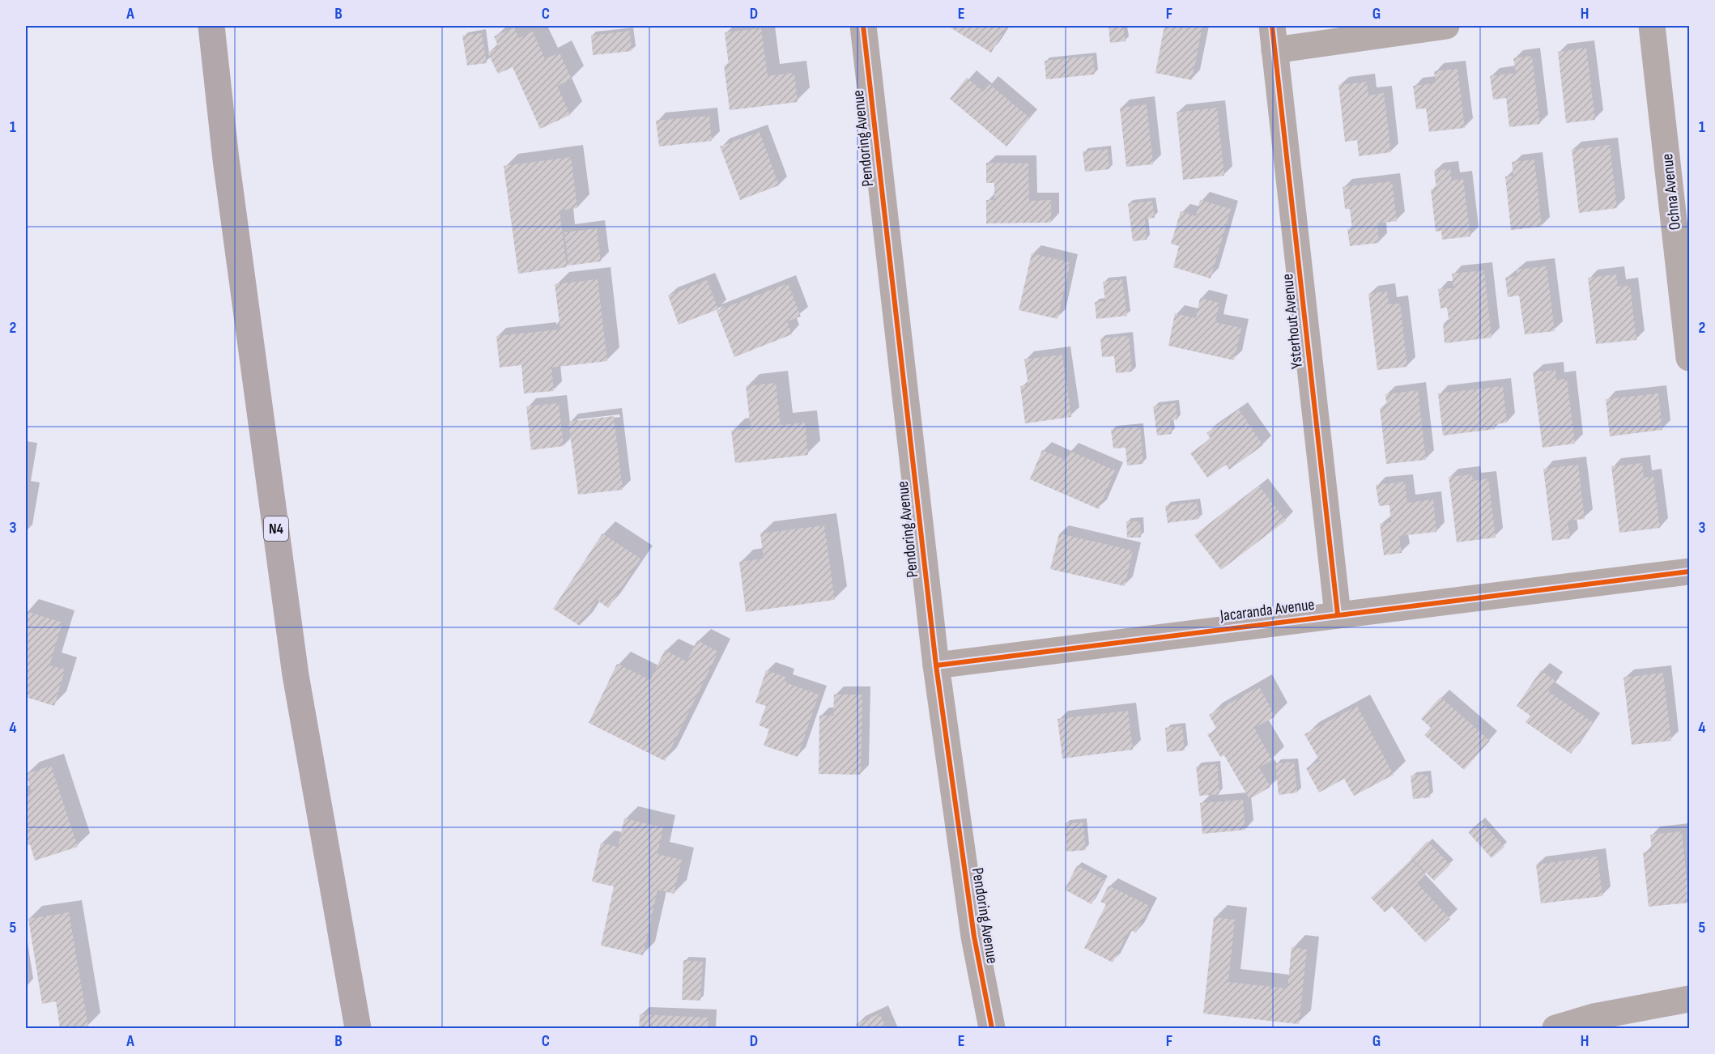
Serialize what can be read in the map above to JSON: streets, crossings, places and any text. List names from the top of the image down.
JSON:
{
  "streets": {
    "highway": ["N4"],
    "street": [
      "Pendoring Avenue",
      "Ochna Avenue",
      "Ysterhout Avenue",
      "Jacaranda Avenue"
    ]
  },
  "crossings": [
    ["Pendoring Avenue", "Jacaranda Avenue"],
    ["Ysterhout Avenue", "Jacaranda Avenue"]
  ],
  "grid": {
    "columns": [
      "A",
      "B",
      "C",
      "D",
      "E",
      "F",
      "G",
      "H"
    ],
    "rows": [
      "1",
      "2",
      "3",
      "4",
      "5"
    ]
  }
}
